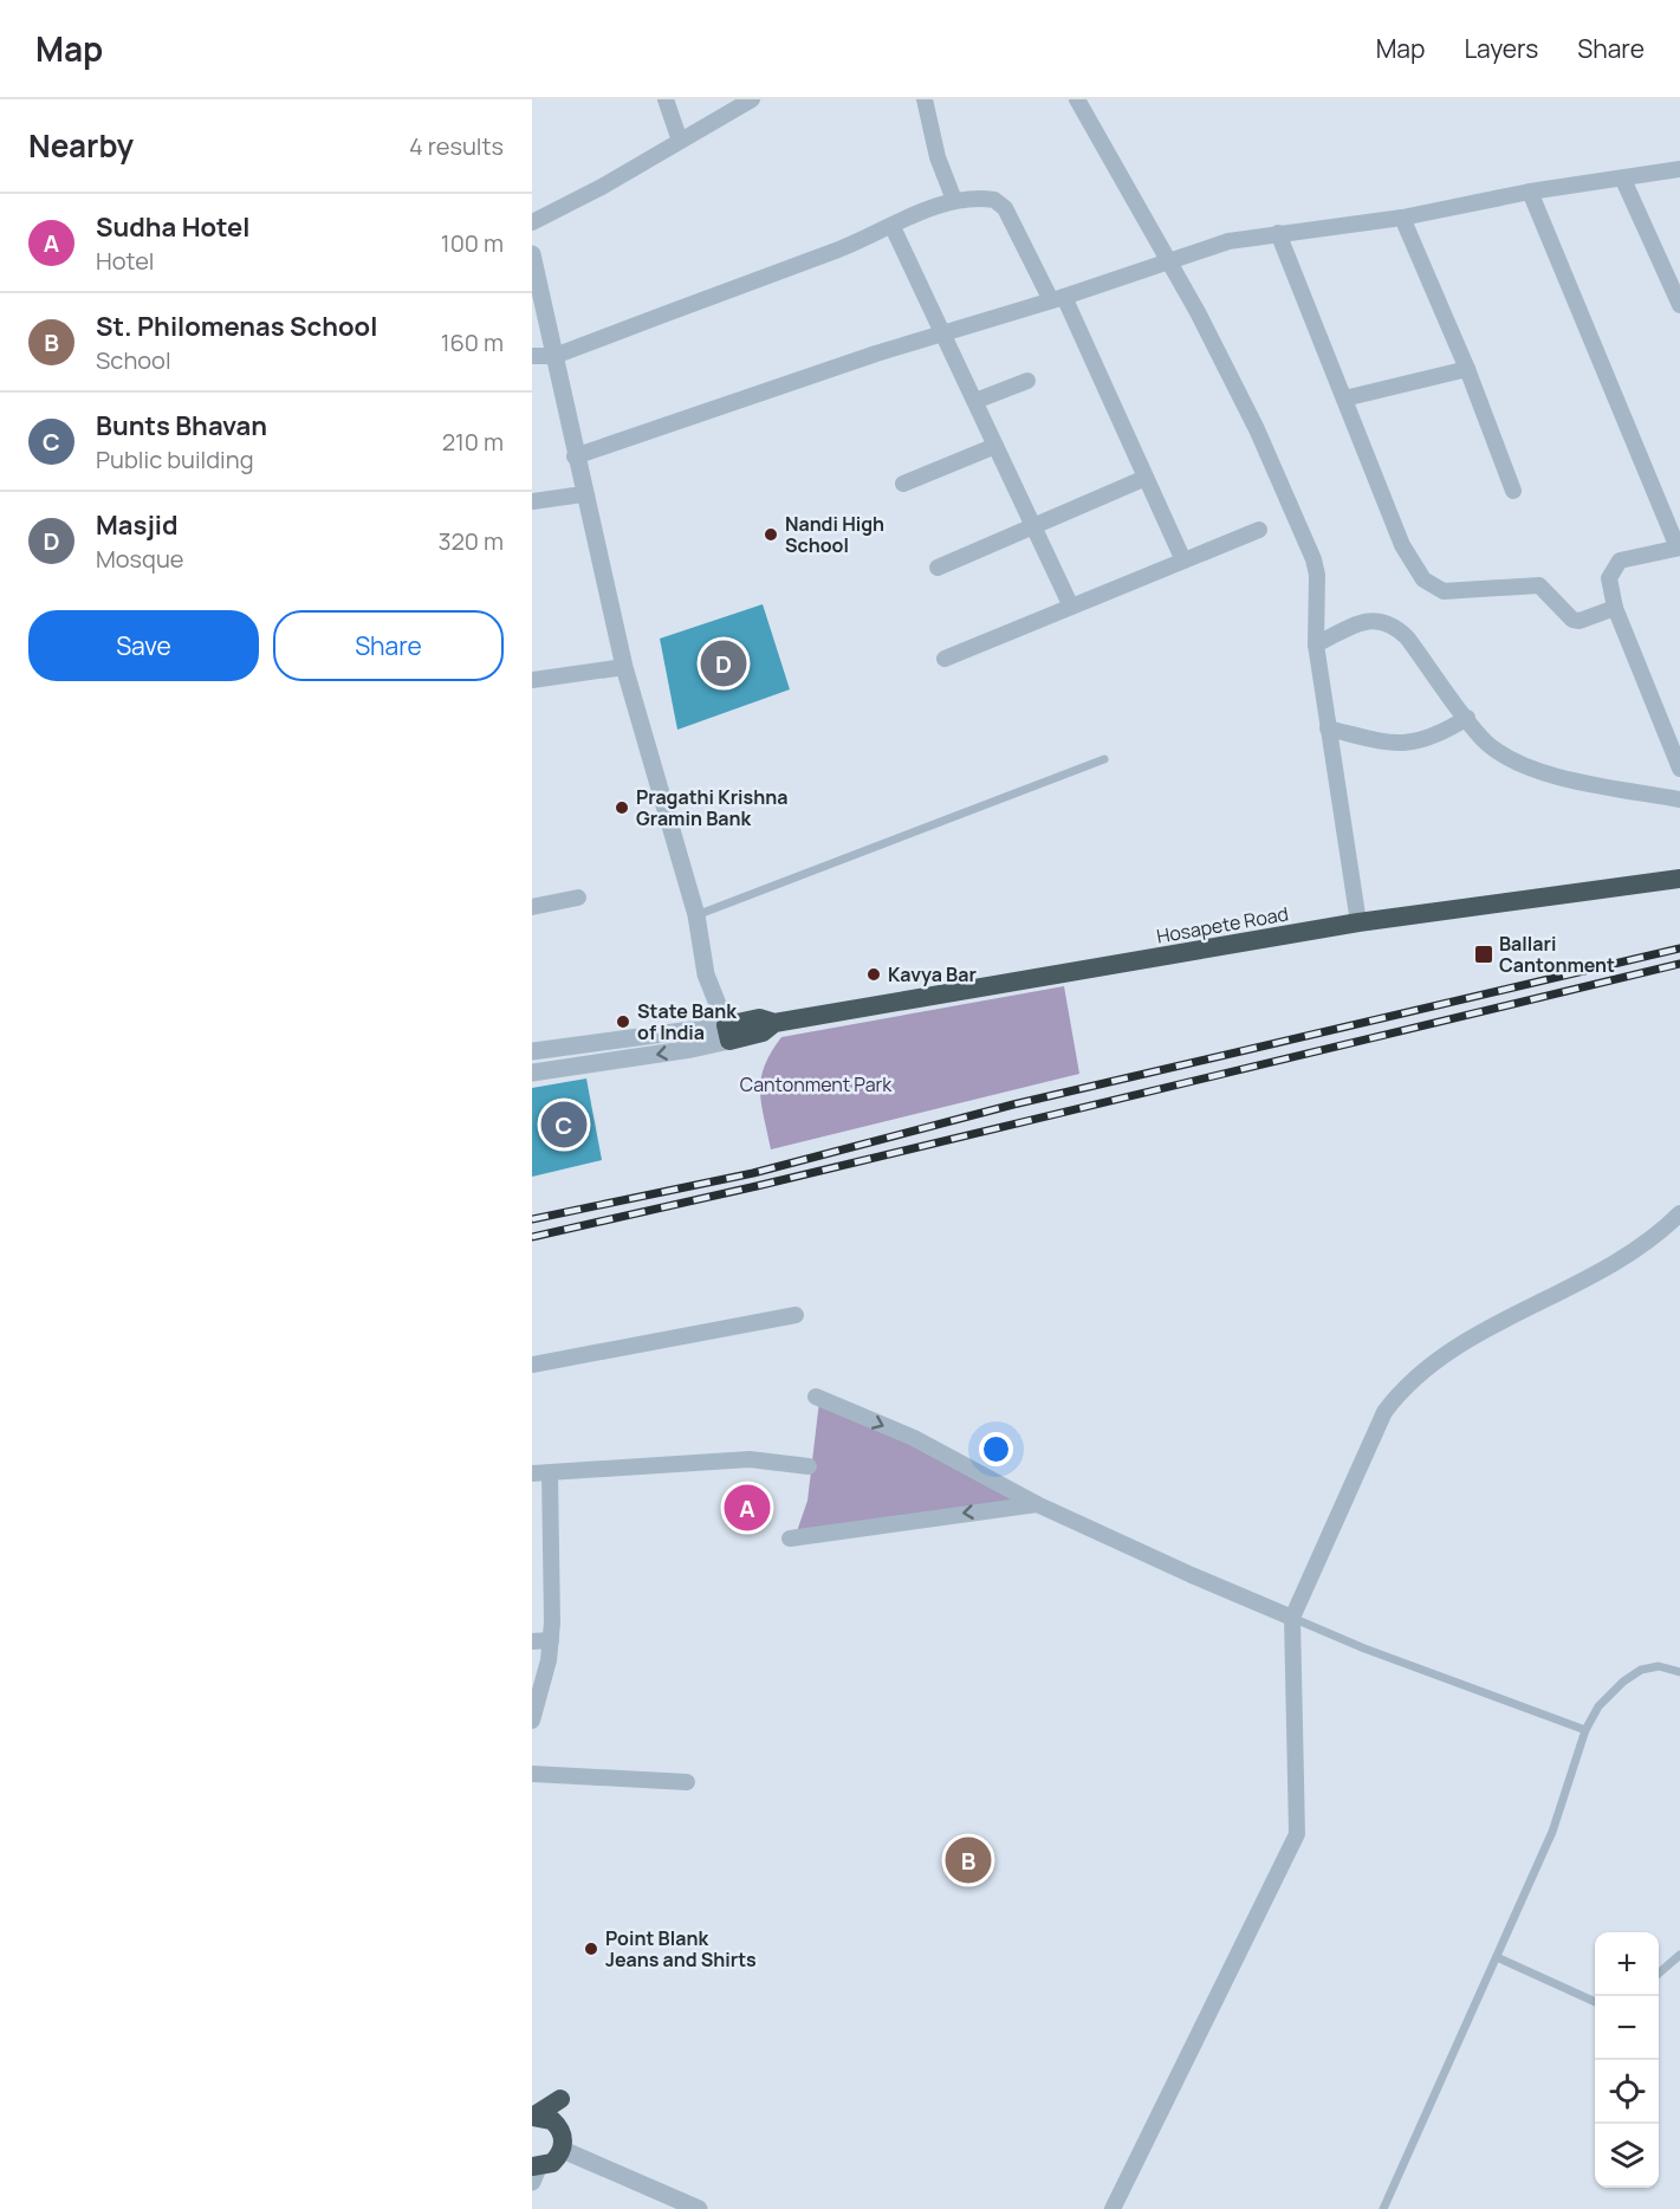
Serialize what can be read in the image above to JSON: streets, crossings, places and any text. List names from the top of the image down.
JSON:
{
  "streets": {
    "highway": ["Hosapete Road"]
  },
  "parks": ["Cantonment Park"],
  "places": {
    "other": [
      "Nandi High School",
      "Pragathi Krishna Gramin Bank",
      "Kavya Bar",
      "State Bank of India",
      "Point Blank Jeans and Shirts"
    ],
    "transit": ["Ballari Cantonment"]
  },
  "page": {
    "header": "Map",
    "nav": ["Map", "Layers", "Share"],
    "heading": ["Nearby", "4 results"],
    "list": [
      {
        "mark": "A",
        "name": "Sudha Hotel",
        "note": "Hotel",
        "value": "100 m"
      },
      {
        "mark": "B",
        "name": "St. Philomenas School",
        "note": "School",
        "value": "160 m"
      },
      {
        "mark": "C",
        "name": "Bunts Bhavan",
        "note": "Public building",
        "value": "210 m"
      },
      {
        "mark": "D",
        "name": "Masjid",
        "note": "Mosque",
        "value": "320 m"
      }
    ],
    "buttons": ["Save", "Share"],
    "pins": [
      "D",
      "C",
      "A",
      "B"
    ],
    "map_buttons": ["+", "−"]
  }
}
